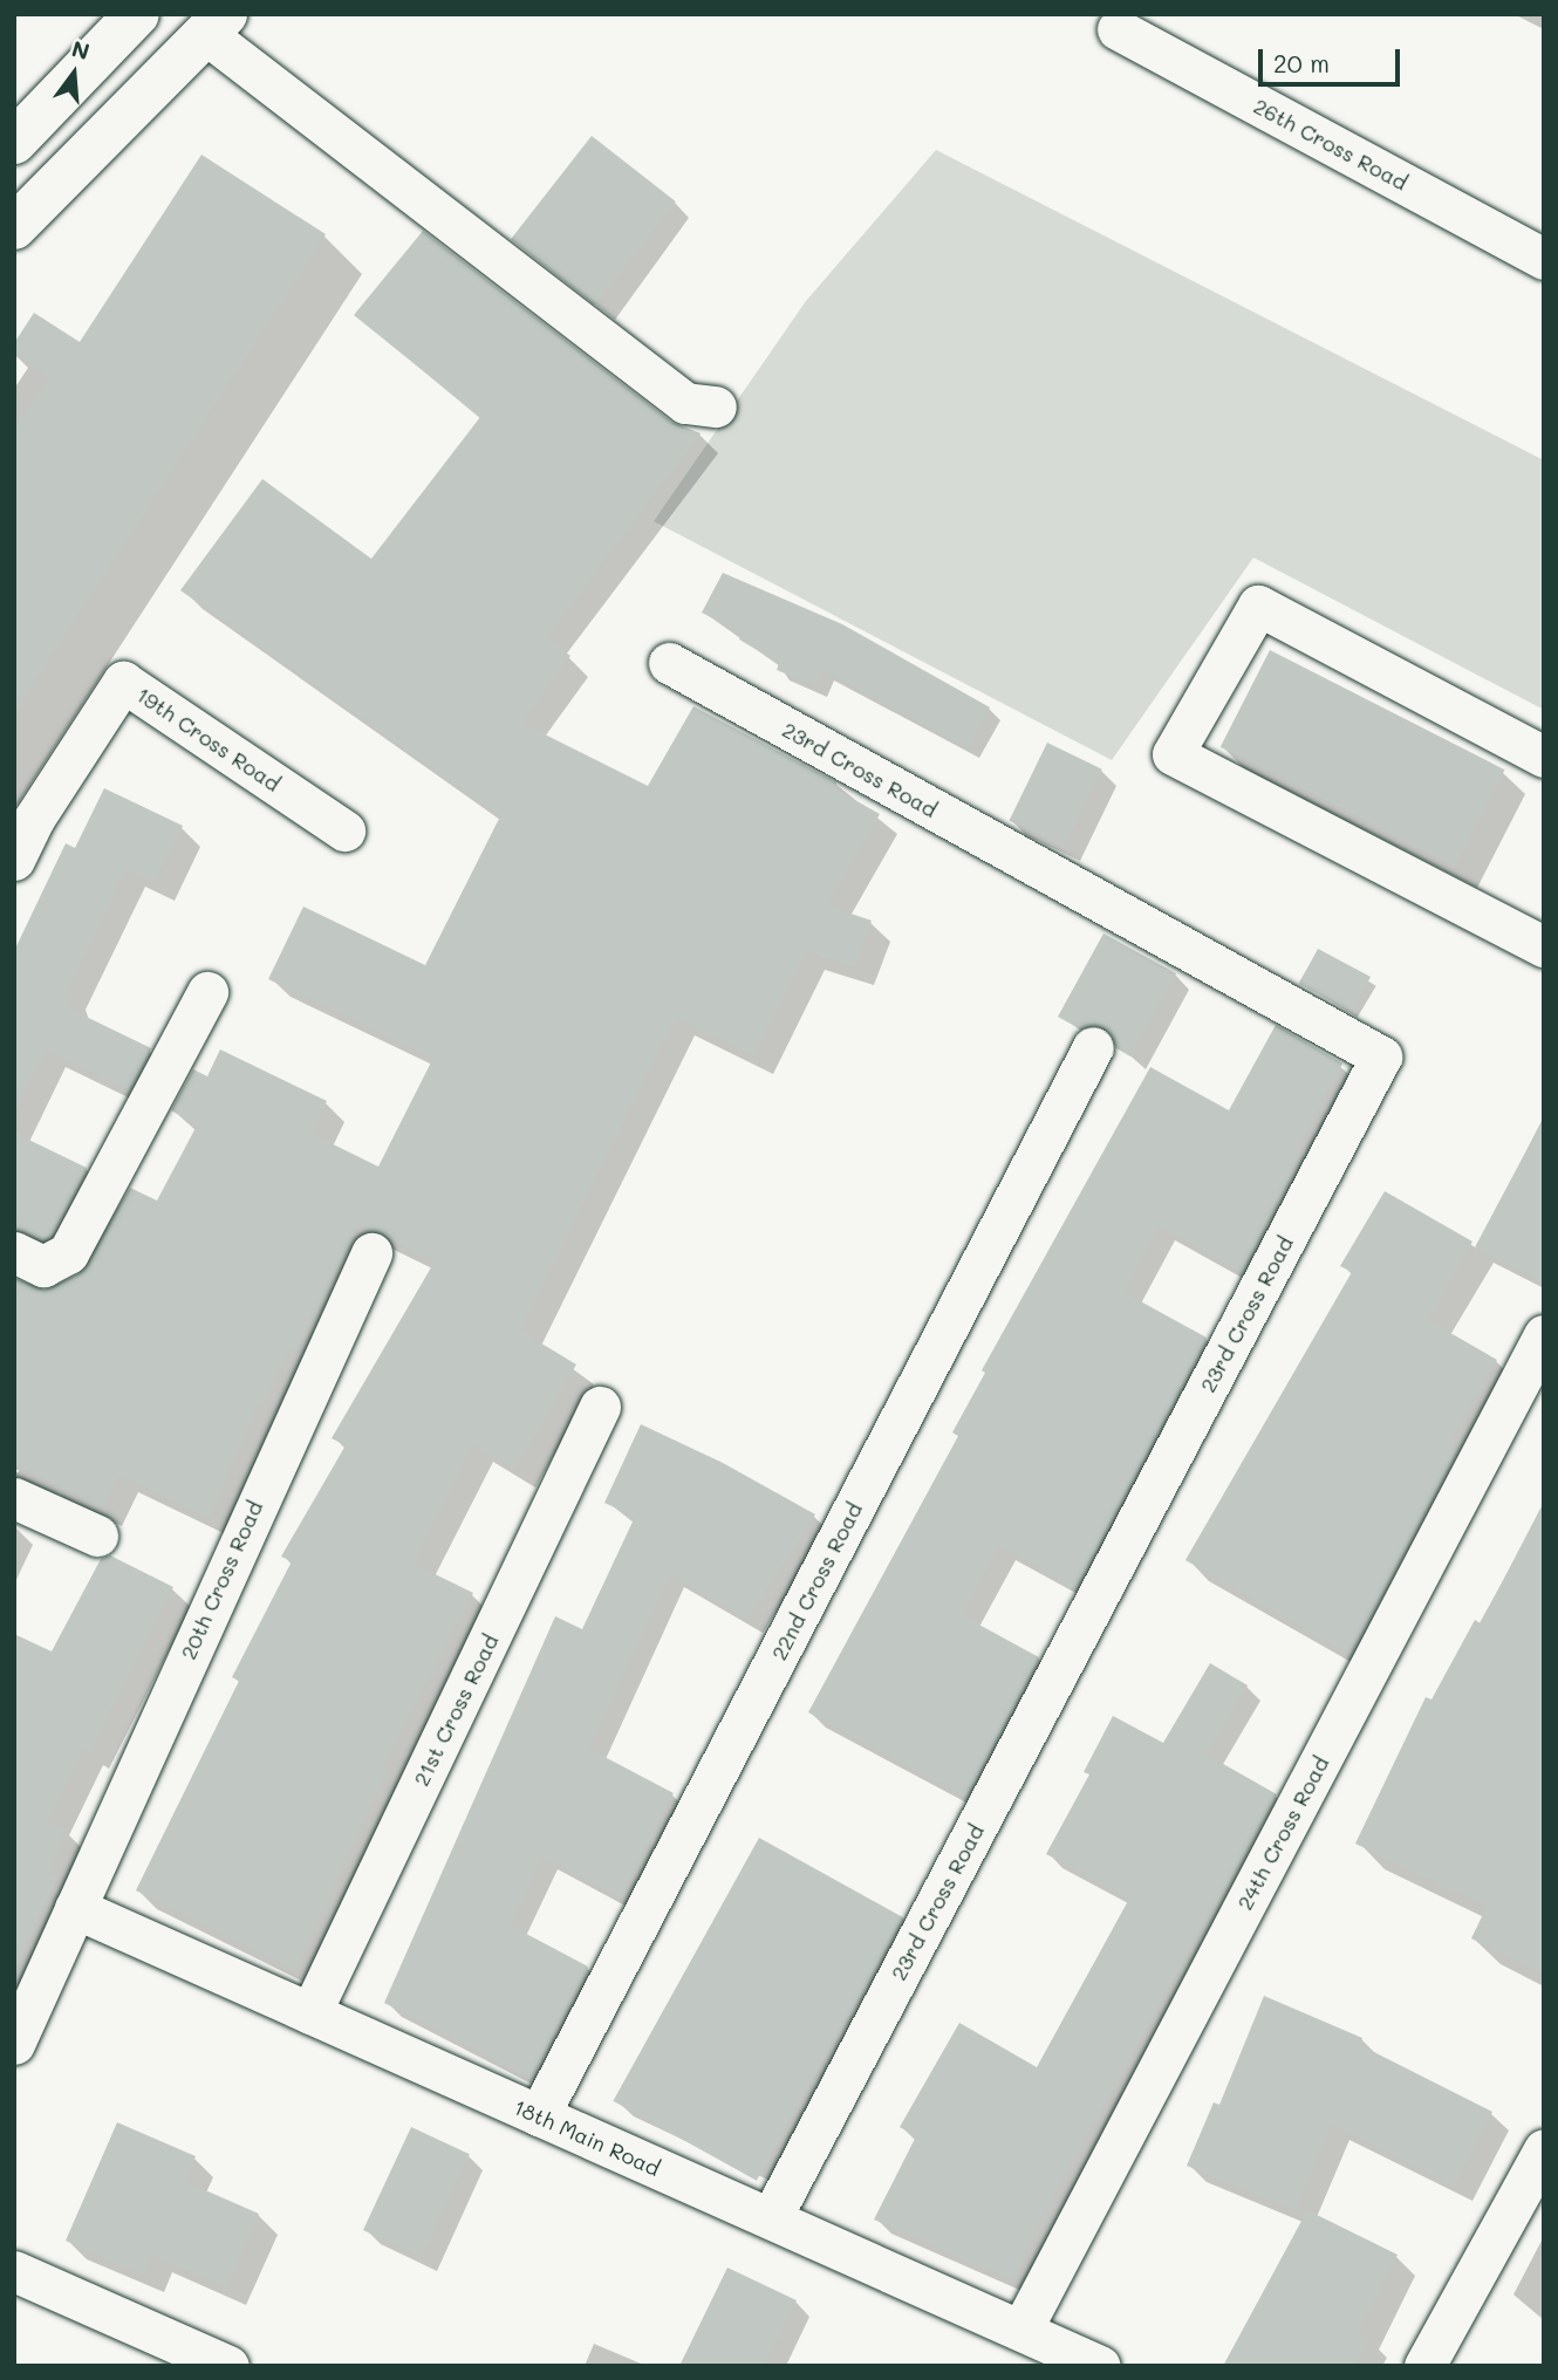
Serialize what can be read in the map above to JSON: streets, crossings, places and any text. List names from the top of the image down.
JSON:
{
  "streets": {
    "street": [
      "26th Cross Road",
      "19th Cross Road",
      "23rd Cross Road",
      "20th Cross Road",
      "22nd Cross Road",
      "21st Cross Road",
      "24th Cross Road",
      "18th Main Road"
    ]
  },
  "crossings": [
    ["23rd Cross Road", "18th Main Road"],
    ["20th Cross Road", "18th Main Road"],
    ["22nd Cross Road", "18th Main Road"],
    ["21st Cross Road", "18th Main Road"],
    ["24th Cross Road", "18th Main Road"]
  ],
  "scale_bar": "20 m",
  "north": "top"
}
